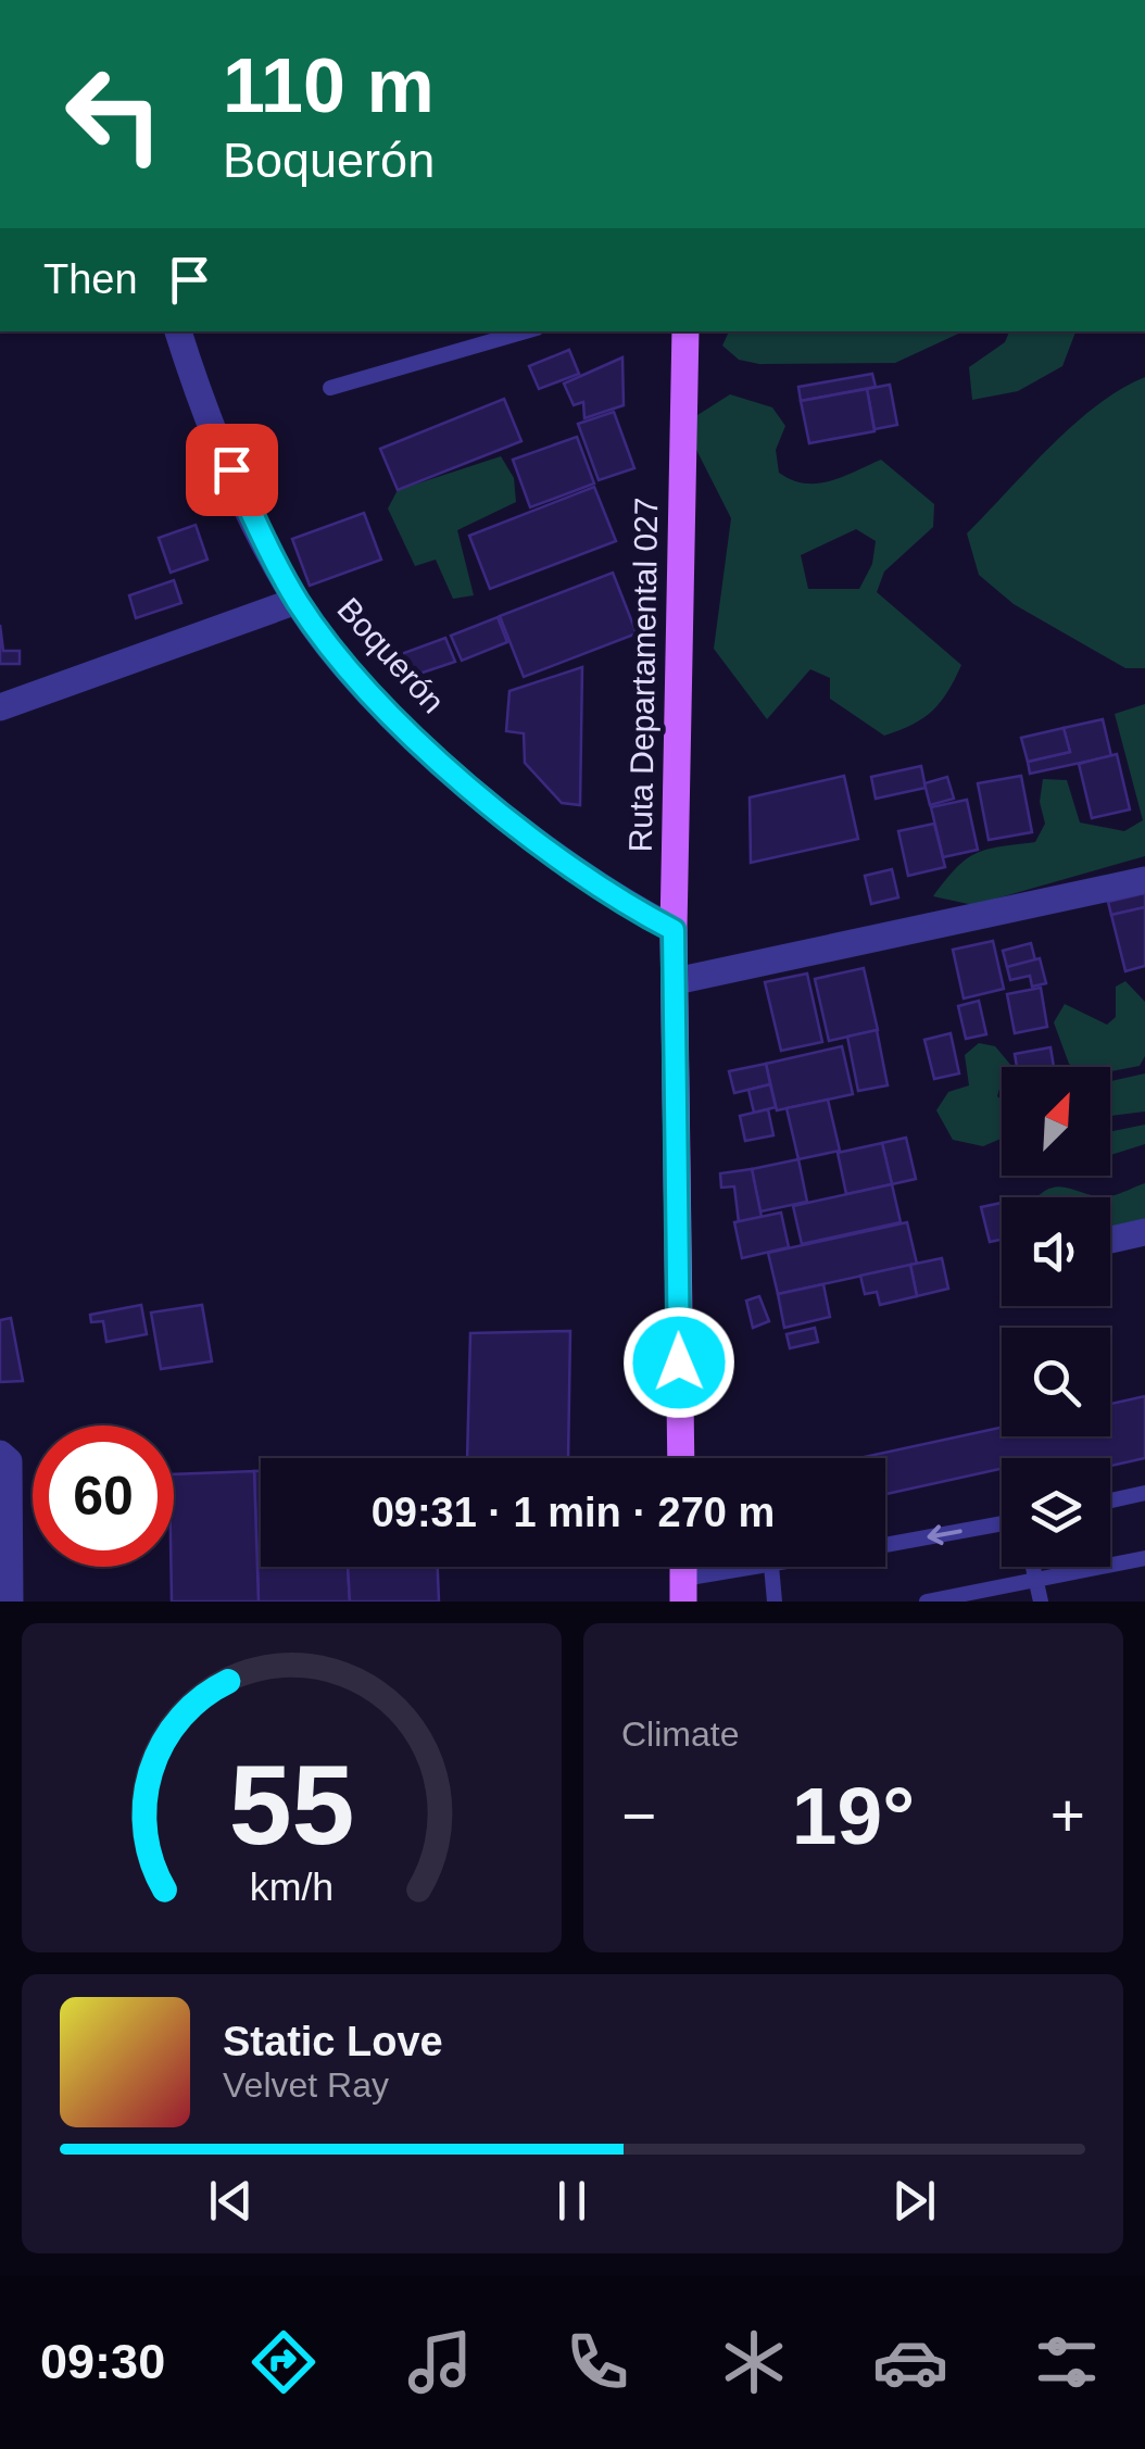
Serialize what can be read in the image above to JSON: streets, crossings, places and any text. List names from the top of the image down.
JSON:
{
  "streets": {
    "main road": ["Ruta Departamental 027"],
    "street": ["Boquerón"]
  },
  "crossings": [
    ["Boquerón", "Ruta Departamental 027"]
  ],
  "north": "top right",
  "page": {
    "turn": ["110 m", "Boquerón"],
    "then": "Then",
    "limit": "60",
    "trip": "09:31 · 1 min · 270 m",
    "tile": "Climate",
    "heat": ["−", "19°", "+"],
    "song": ["Static Love", "Velvet Ray"],
    "tabs": "09:30",
    "gauge": ["55", "km/h"]
  }
}
